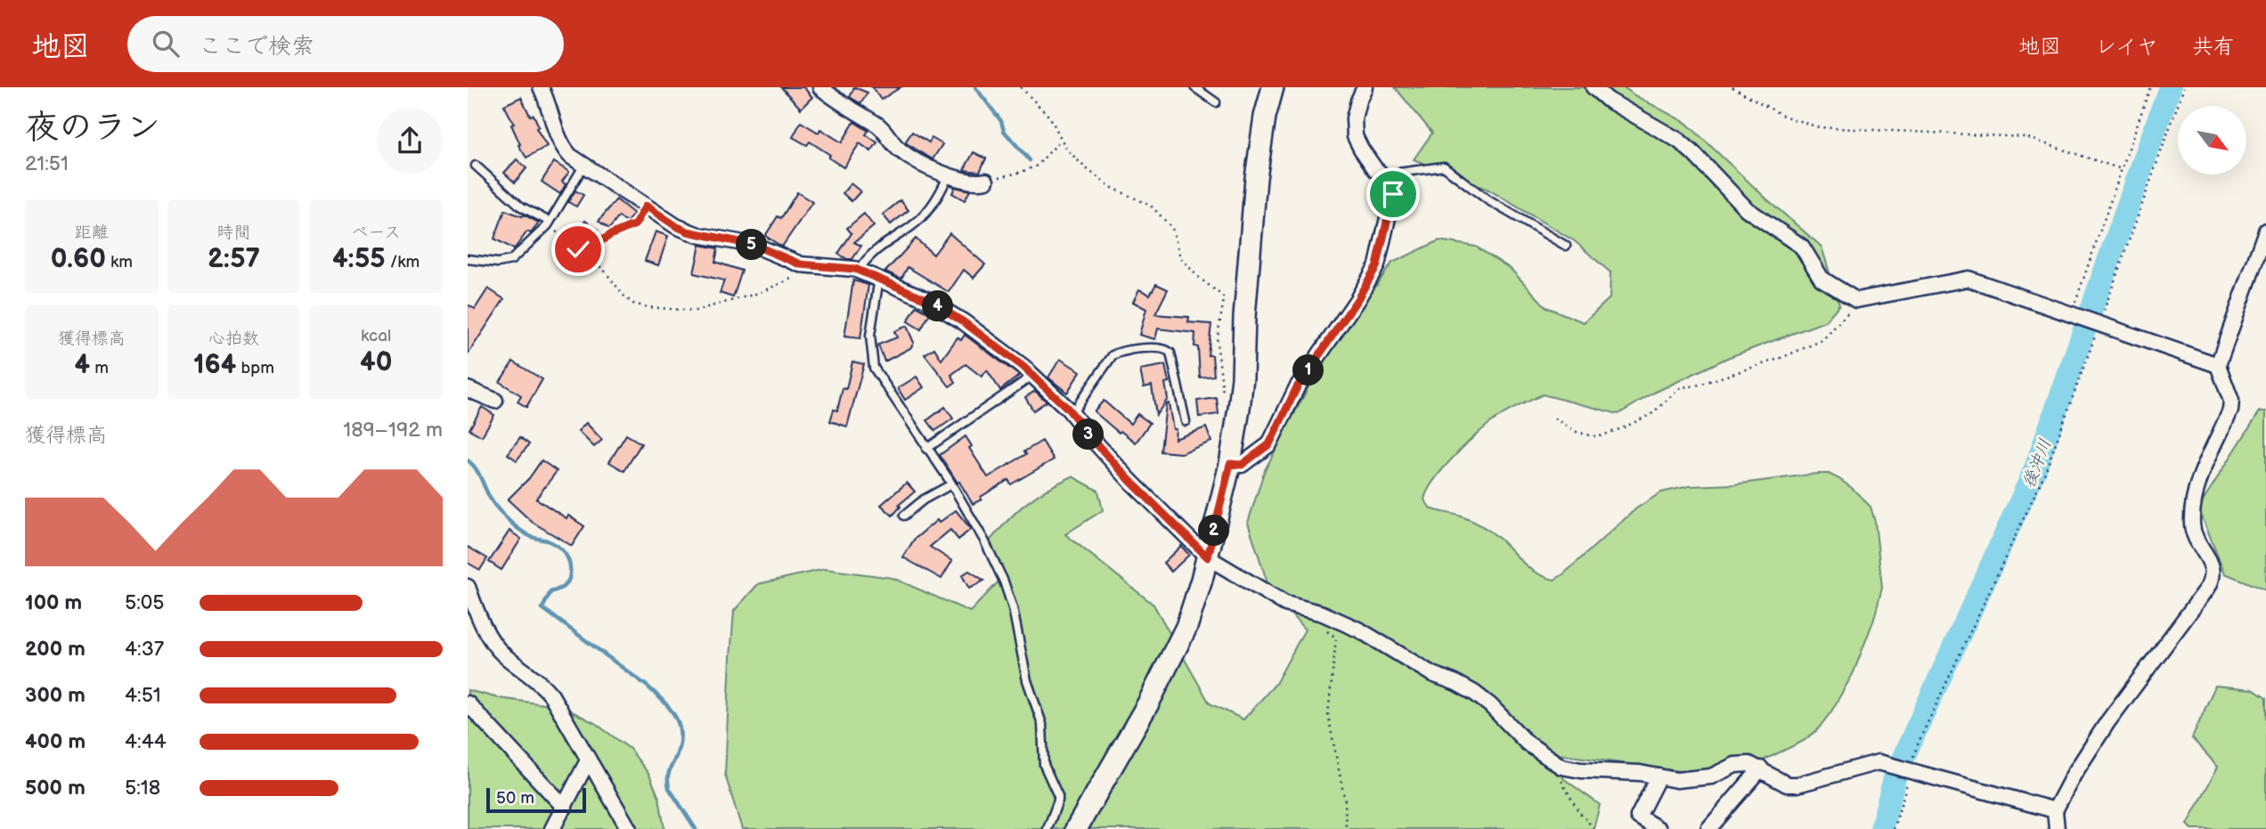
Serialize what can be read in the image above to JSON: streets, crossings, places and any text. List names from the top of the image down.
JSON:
{
  "water": ["後沖川"],
  "scale_bar": "50 m",
  "north": "bottom right",
  "page": {
    "header": "地図",
    "search": "ここで検索",
    "nav": ["地図", "レイヤ", "共有"],
    "heading": ["夜のラン", "21:51"],
    "stats": [
      ["距離", "0.60 km"],
      ["時間", "2:57"],
      ["ペース", "4:55 /km"],
      ["獲得標高", "4 m"],
      ["心拍数", "164 bpm"],
      ["kcal", "40"]
    ],
    "pins": [
      "5",
      "4",
      "1",
      "3",
      "2"
    ],
    "chart": ["獲得標高", "189–192 m"],
    "list": [
      {
        "name": "100 m",
        "note": "5:05"
      },
      {
        "name": "200 m",
        "note": "4:37"
      },
      {
        "name": "300 m",
        "note": "4:51"
      },
      {
        "name": "400 m",
        "note": "4:44"
      },
      {
        "name": "500 m",
        "note": "5:18"
      }
    ],
    "scale": "50 m"
  }
}
